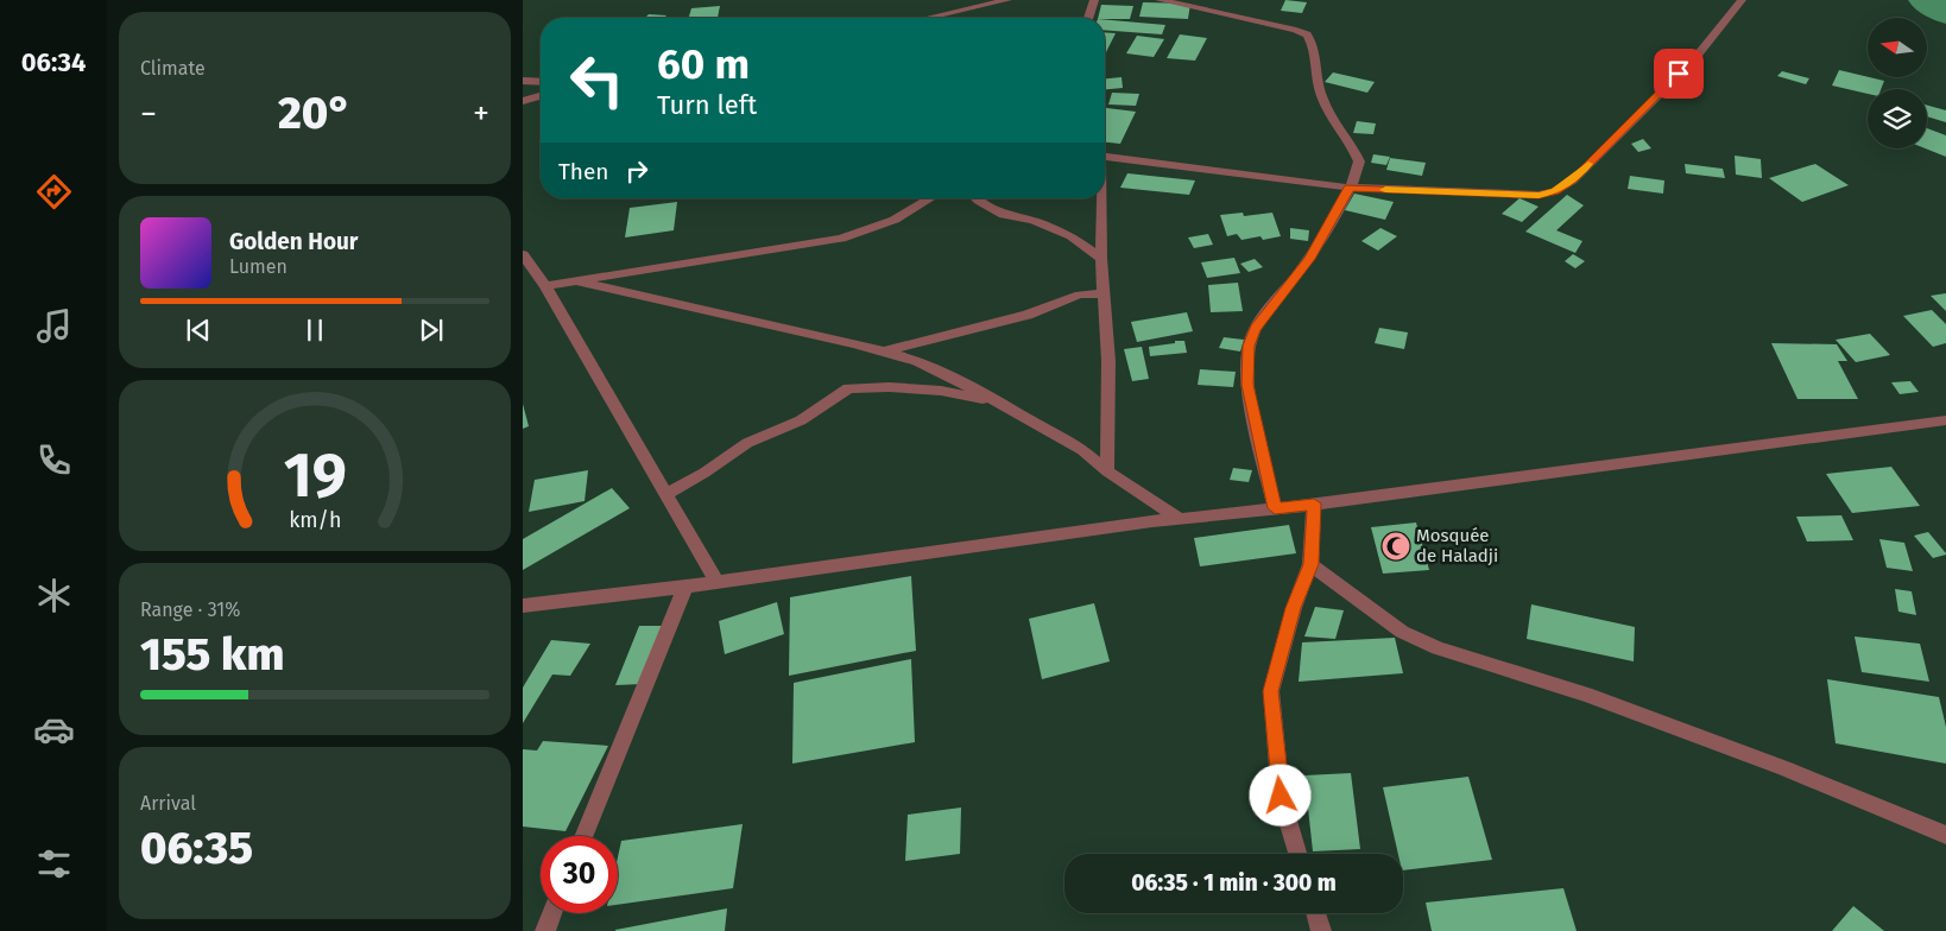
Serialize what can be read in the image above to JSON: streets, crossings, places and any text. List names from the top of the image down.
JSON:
{
  "places": {
    "mosque": ["Mosquée de Haladji"]
  },
  "north": "left",
  "page": {
    "tabs": "06:34",
    "tile": [
      "Climate",
      ["Range · 31%", "155 km"],
      ["Arrival", "06:35"]
    ],
    "turn": ["60 m", "Turn left"],
    "heat": ["−", "20°", "+"],
    "then": "Then",
    "song": ["Golden Hour", "Lumen"],
    "limit": "30",
    "trip": "06:35 · 1 min · 300 m",
    "gauge": ["19", "km/h"]
  }
}
